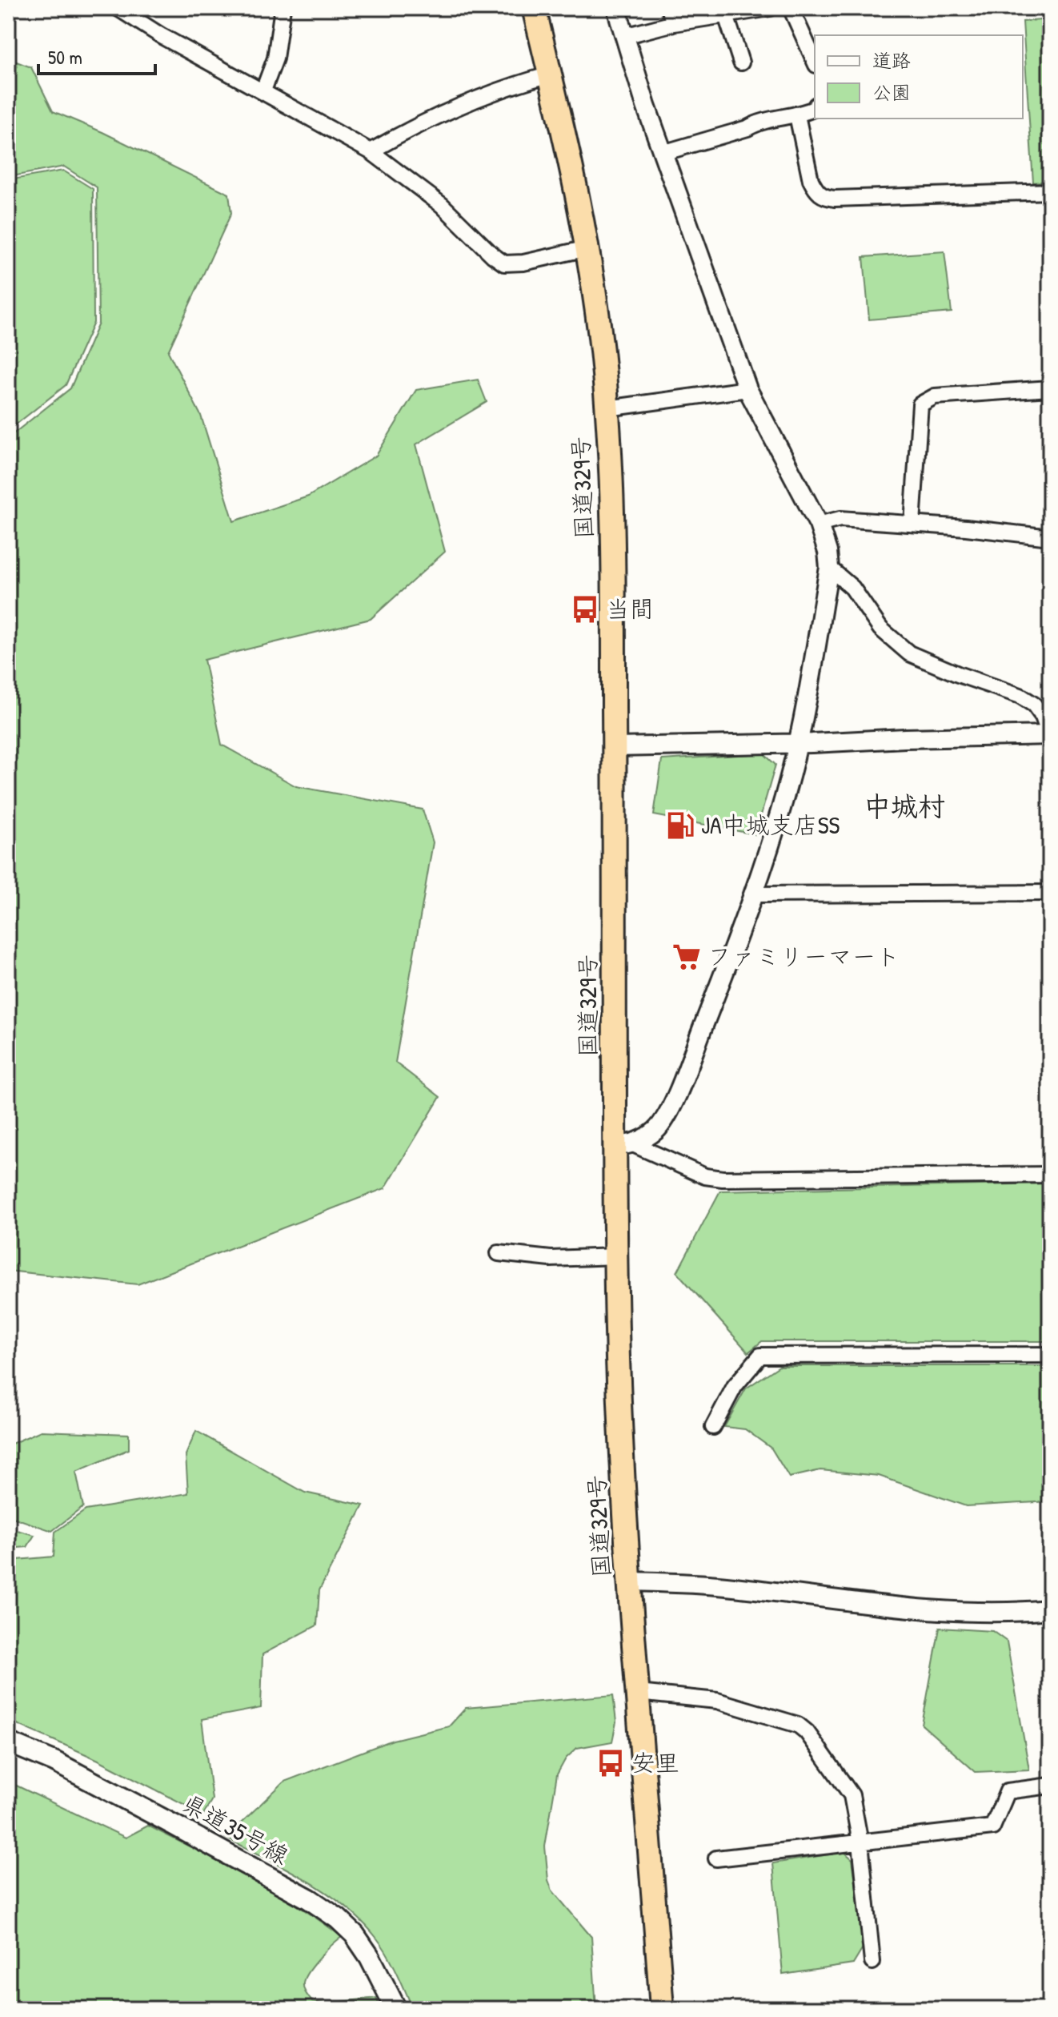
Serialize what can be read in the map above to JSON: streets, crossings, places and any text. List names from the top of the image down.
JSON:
{
  "streets": {
    "highway": ["国道329号"],
    "main road": ["県道35号線"]
  },
  "districts": ["中城村"],
  "places": {
    "bus stop": ["当間", "安里"],
    "fuel station": ["JA中城支店SS"],
    "supermarket": ["ファミリーマート"]
  },
  "legend": ["道路", "公園"],
  "scale_bar": "50 m"
}
